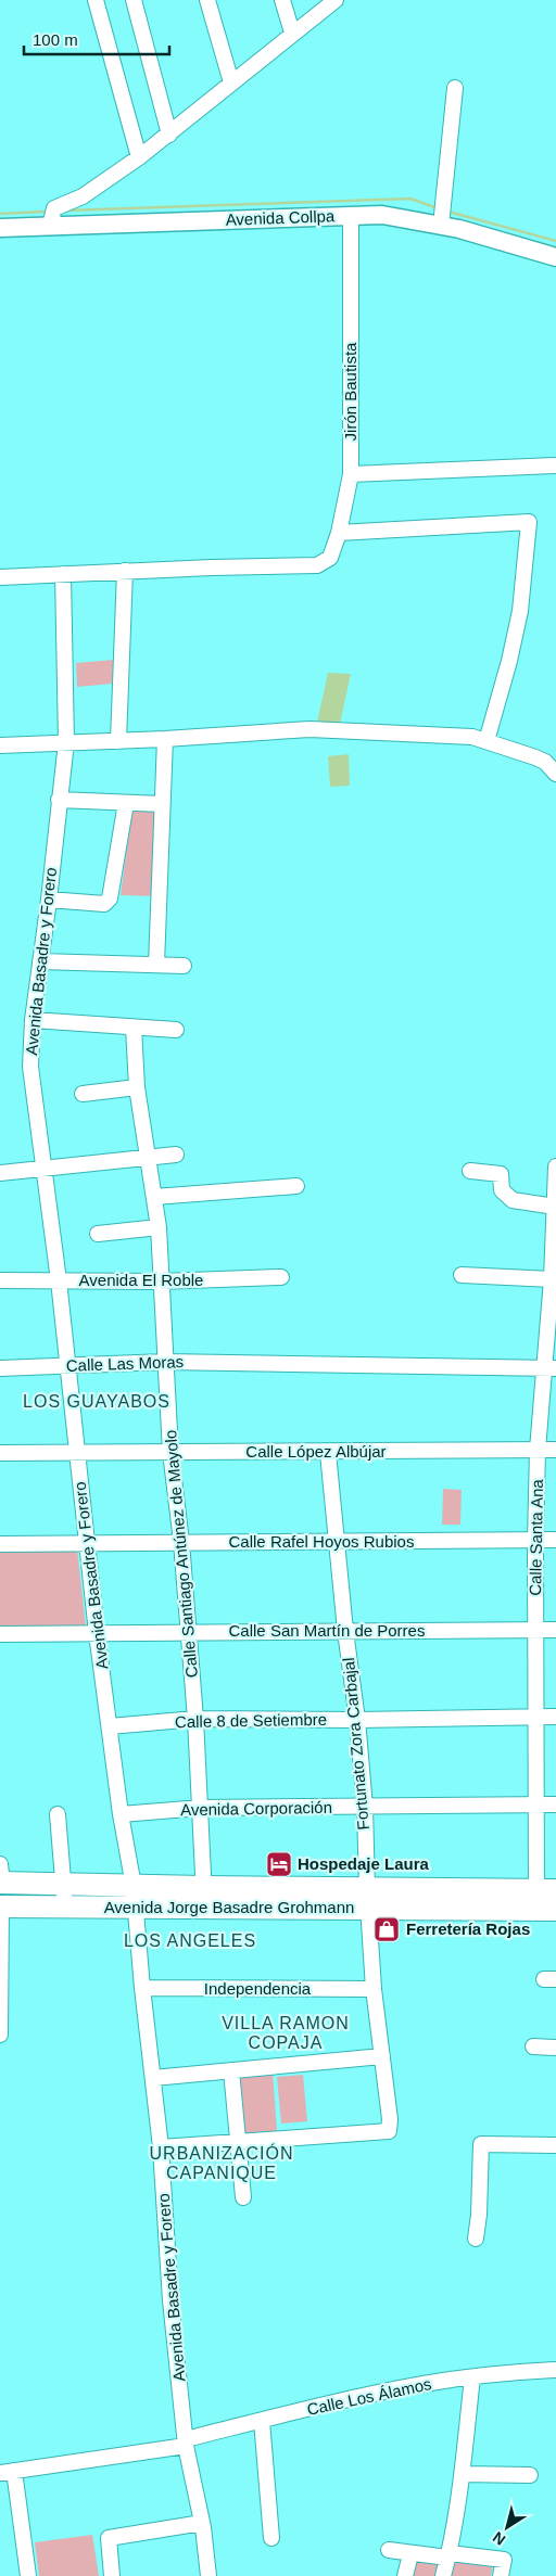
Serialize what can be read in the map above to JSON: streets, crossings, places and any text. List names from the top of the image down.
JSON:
{
  "streets": {
    "highway": ["Avenida Jorge Basadre Grohmann"],
    "main road": ["Avenida Collpa"],
    "street": [
      "Jirón Bautista",
      "Avenida Basadre y Forero",
      "Avenida El Roble",
      "Calle Las Moras",
      "Calle López Albújar",
      "Calle Santa Ana",
      "Calle Rafel Hoyos Rubios",
      "Calle Santiago Antúnez de Mayolo",
      "Calle San Martín de Porres",
      "Calle 8 de Setiembre",
      "Fortunato Zora Carbajal",
      "Avenida Corporación",
      "Independencia",
      "Calle Los Álamos"
    ]
  },
  "crossings": [
    ["Avenida Collpa", "Jirón Bautista"],
    ["Avenida Basadre y Forero", "Avenida El Roble"],
    ["Avenida Basadre y Forero", "Calle Las Moras"],
    ["Avenida Basadre y Forero", "Calle López Albújar"],
    ["Avenida Basadre y Forero", "Calle Rafel Hoyos Rubios"],
    ["Avenida Basadre y Forero", "Calle San Martín de Porres"],
    ["Avenida Basadre y Forero", "Calle 8 de Setiembre"],
    ["Avenida Basadre y Forero", "Avenida Corporación"],
    ["Avenida Basadre y Forero", "Avenida Jorge Basadre Grohmann"],
    ["Avenida Basadre y Forero", "Independencia"],
    ["Avenida Basadre y Forero", "Calle Los Álamos"],
    ["Avenida El Roble", "Calle Santiago Antúnez de Mayolo"],
    ["Calle Las Moras", "Calle Santa Ana"],
    ["Calle Las Moras", "Calle Santiago Antúnez de Mayolo"],
    ["Calle López Albújar", "Calle Santa Ana"],
    ["Calle López Albújar", "Calle Santiago Antúnez de Mayolo"],
    ["Calle López Albújar", "Fortunato Zora Carbajal"],
    ["Calle Santa Ana", "Calle Rafel Hoyos Rubios"],
    ["Calle Santa Ana", "Calle San Martín de Porres"],
    ["Calle Santa Ana", "Calle 8 de Setiembre"],
    ["Calle Santa Ana", "Avenida Corporación"],
    ["Calle Santa Ana", "Avenida Jorge Basadre Grohmann"],
    ["Calle Rafel Hoyos Rubios", "Calle Santiago Antúnez de Mayolo"],
    ["Calle Rafel Hoyos Rubios", "Fortunato Zora Carbajal"],
    ["Calle Santiago Antúnez de Mayolo", "Calle San Martín de Porres"],
    ["Calle Santiago Antúnez de Mayolo", "Calle 8 de Setiembre"],
    ["Calle Santiago Antúnez de Mayolo", "Avenida Corporación"],
    ["Calle Santiago Antúnez de Mayolo", "Avenida Jorge Basadre Grohmann"],
    ["Calle San Martín de Porres", "Fortunato Zora Carbajal"],
    ["Calle 8 de Setiembre", "Fortunato Zora Carbajal"],
    ["Fortunato Zora Carbajal", "Avenida Corporación"],
    ["Fortunato Zora Carbajal", "Avenida Jorge Basadre Grohmann"],
    ["Fortunato Zora Carbajal", "Independencia"]
  ],
  "districts": [
    "LOS GUAYABOS",
    "LOS ANGELES",
    "VILLA RAMON COPAJA",
    "URBANIZACIÓN CAPANIQUE"
  ],
  "places": {
    "hotel": ["Hospedaje Laura"],
    "shop": ["Ferretería Rojas"]
  },
  "scale_bar": "100 m",
  "north": "bottom left"
}
